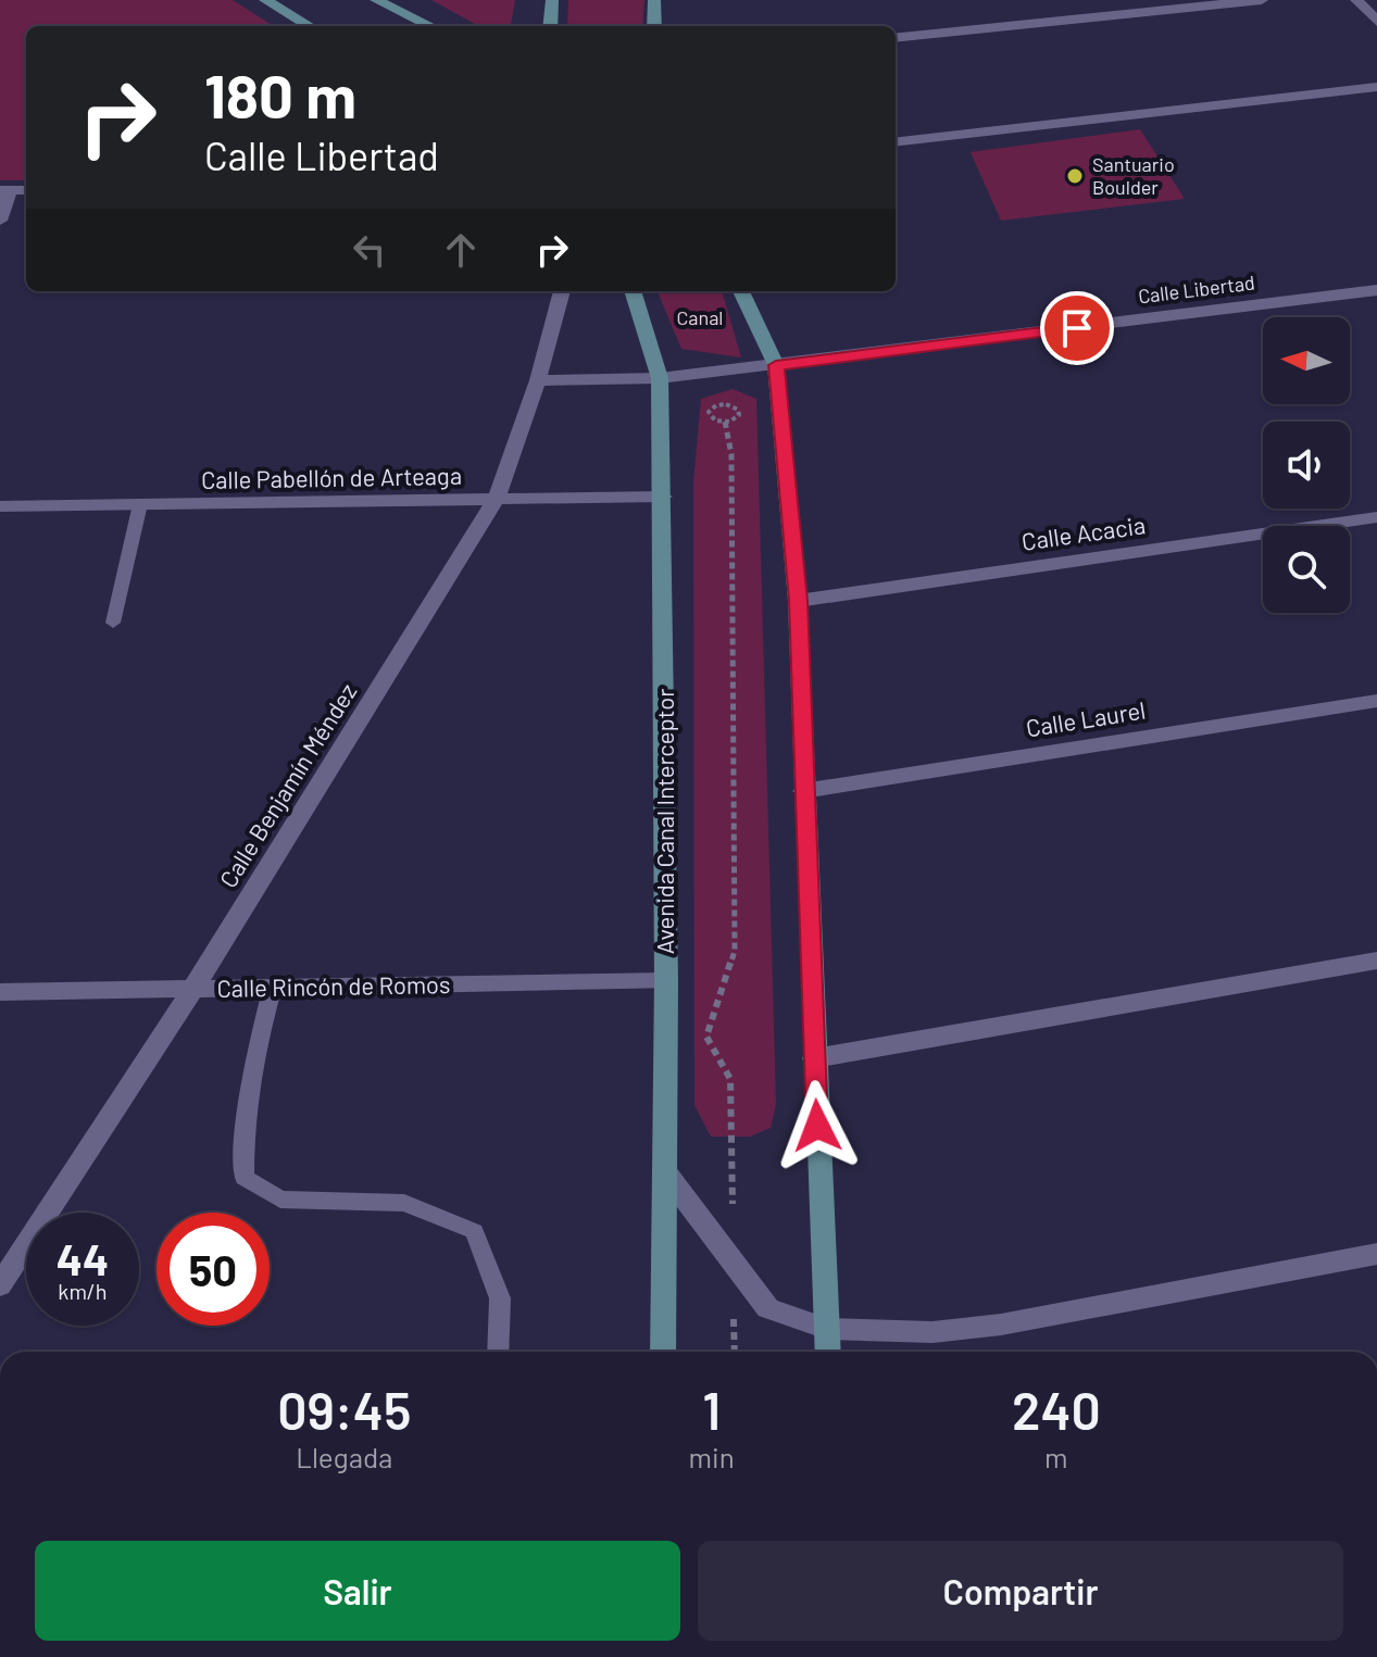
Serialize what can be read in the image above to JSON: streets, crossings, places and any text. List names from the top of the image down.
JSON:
{
  "streets": {
    "main road": ["Avenida Canal Interceptor"],
    "street": [
      "Calle Libertad",
      "Calle Pabellón de Arteaga",
      "Calle Acacia",
      "Calle Laurel",
      "Calle Benjamín Méndez",
      "Calle Rincón de Romos"
    ]
  },
  "crossings": [
    ["Calle Libertad", "Calle Benjamín Méndez"],
    ["Calle Libertad", "Avenida Canal Interceptor"],
    ["Calle Pabellón de Arteaga", "Calle Benjamín Méndez"],
    ["Calle Pabellón de Arteaga", "Avenida Canal Interceptor"],
    ["Calle Benjamín Méndez", "Calle Rincón de Romos"],
    ["Avenida Canal Interceptor", "Calle Rincón de Romos"]
  ],
  "parks": ["Canal"],
  "places": ["Santuario Boulder"],
  "north": "left",
  "page": {
    "turn": ["180 m", "Calle Libertad"],
    "speed": "44 km/h",
    "limit": "50",
    "eta": [
      "09:45",
      "Llegada",
      "1",
      "min",
      "240",
      "m"
    ],
    "buttons": ["Salir", "Compartir"]
  }
}
